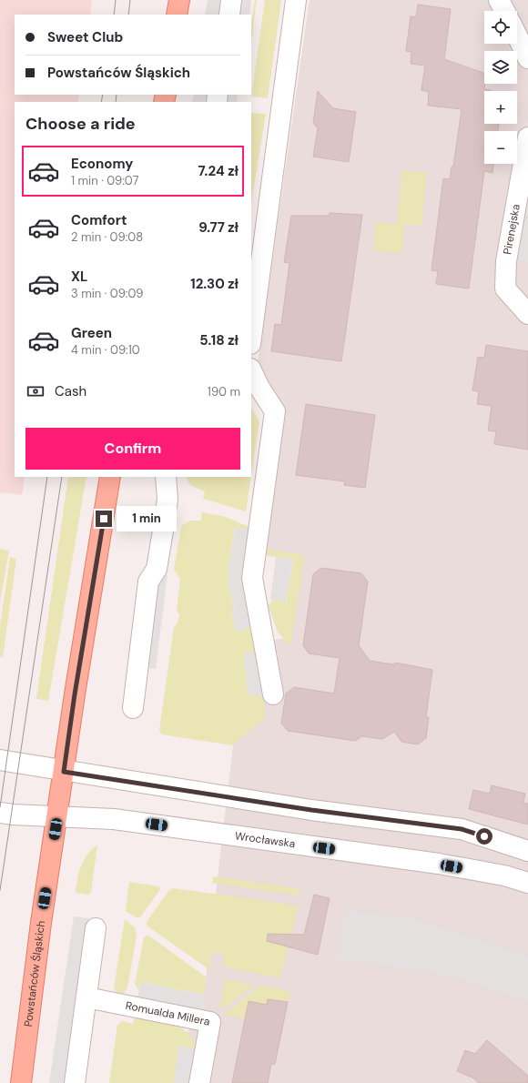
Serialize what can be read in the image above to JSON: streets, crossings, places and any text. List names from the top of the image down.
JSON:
{
  "streets": {
    "main road": ["Powstańców Śląskich"],
    "street": ["Pirenejska", "Wrocławska", "Romualda Millera"]
  },
  "crossings": [
    ["Wrocławska", "Powstańców Śląskich"]
  ],
  "page": {
    "map_buttons": ["+", "−"],
    "banner": ["Sweet Club", "Powstańców Śląskich"],
    "heading": "Choose a ride",
    "list": [
      {
        "name": "Economy",
        "note": "1 min · 09:07",
        "value": "7.24 zł"
      },
      {
        "name": "Comfort",
        "note": "2 min · 09:08",
        "value": "9.77 zł"
      },
      {
        "name": "XL",
        "note": "3 min · 09:09",
        "value": "12.30 zł"
      },
      {
        "name": "Green",
        "note": "4 min · 09:10",
        "value": "5.18 zł"
      }
    ],
    "pay": ["Cash", "190 m"],
    "buttons": "Confirm",
    "bubble": "1 min"
  }
}
